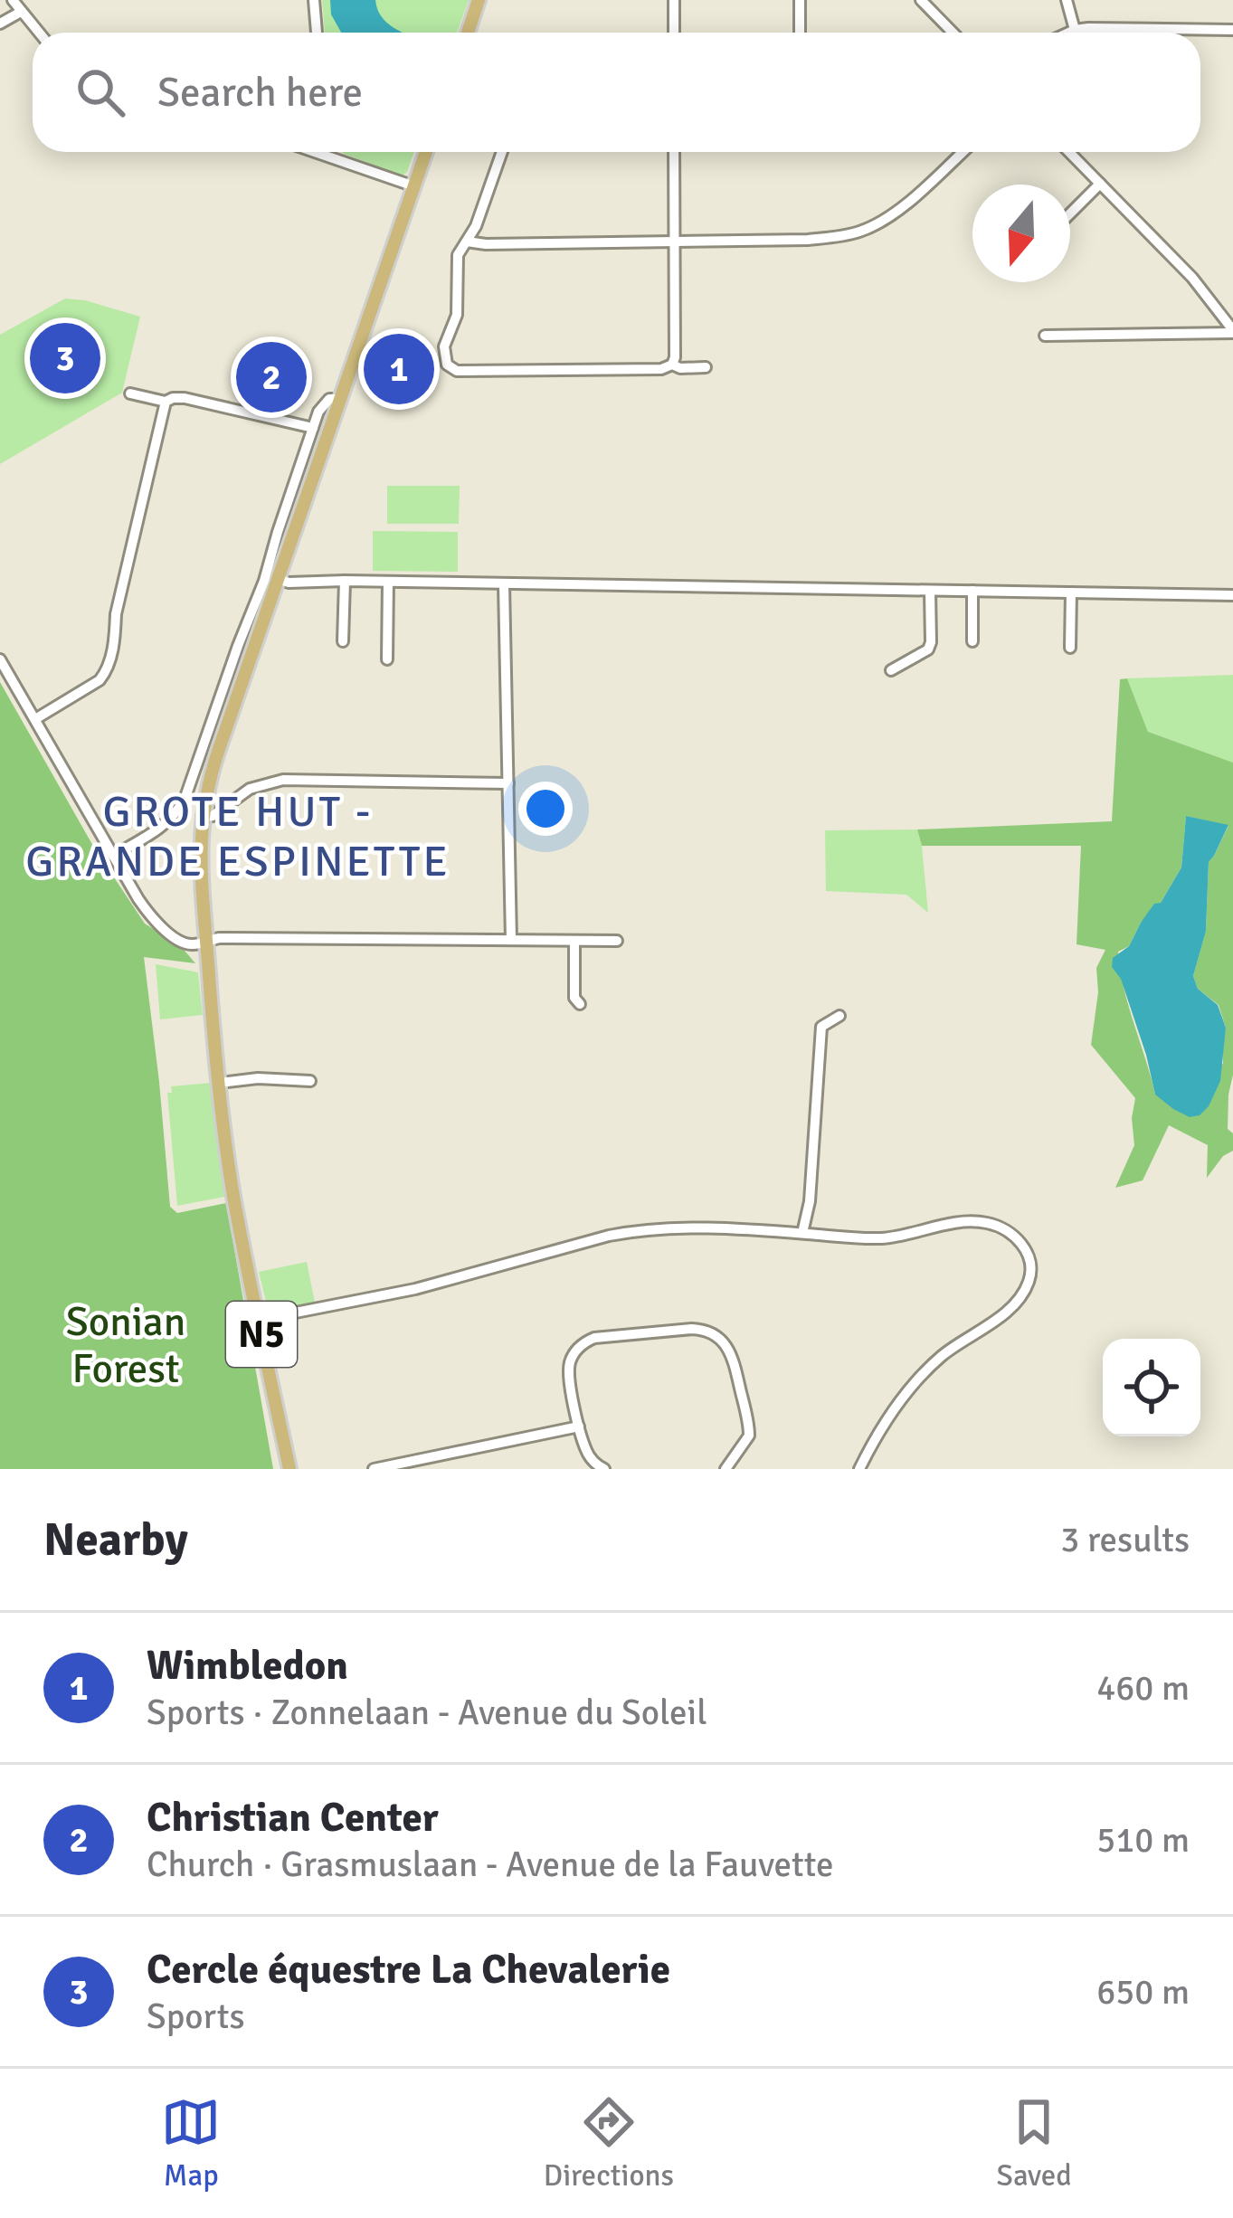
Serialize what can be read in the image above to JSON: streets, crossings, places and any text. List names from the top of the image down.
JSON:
{
  "streets": {
    "main road": ["N5"]
  },
  "districts": ["GROTE HUT - GRANDE ESPINETTE"],
  "parks": ["Sonian Forest"],
  "north": "bottom",
  "page": {
    "search": "Search here",
    "pins": ["3", "1", "2"],
    "heading": ["Nearby", "3 results"],
    "list": [
      {
        "mark": "1",
        "name": "Wimbledon",
        "note": "Sports · Zonnelaan - Avenue du Soleil",
        "value": "460 m"
      },
      {
        "mark": "2",
        "name": "Christian Center",
        "note": "Church · Grasmuslaan - Avenue de la Fauvette",
        "value": "510 m"
      },
      {
        "mark": "3",
        "name": "Cercle équestre La Chevalerie",
        "note": "Sports",
        "value": "650 m"
      }
    ],
    "nav": ["Map", "Directions", "Saved"]
  }
}
